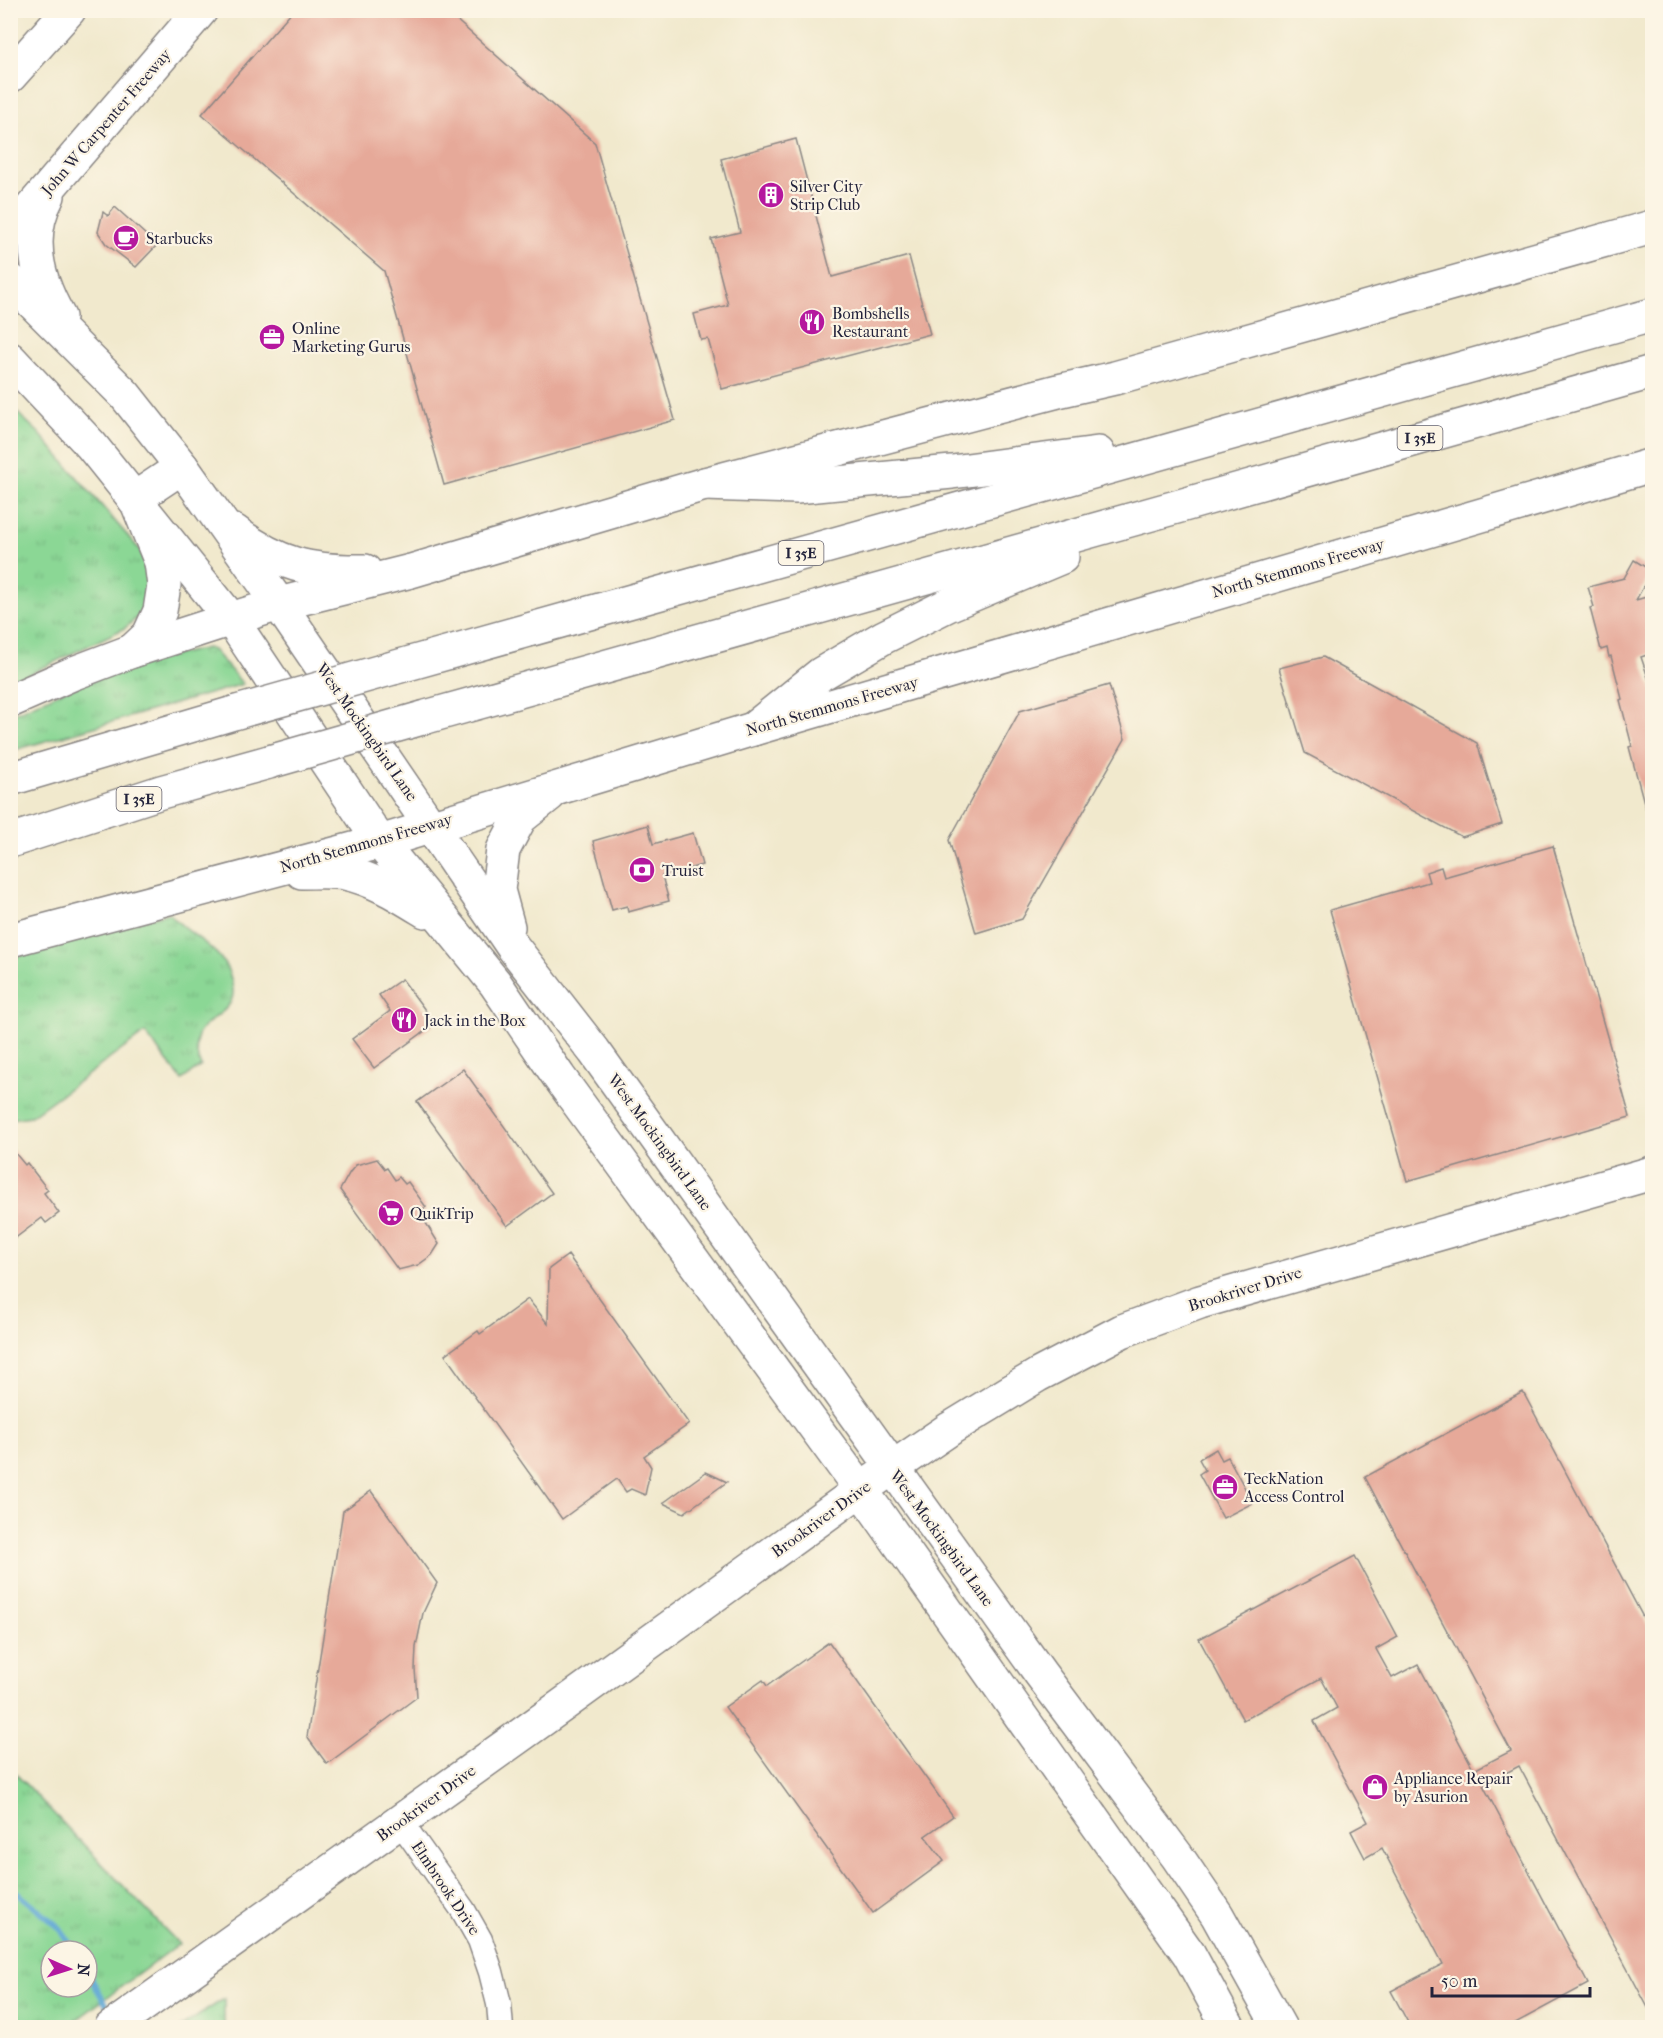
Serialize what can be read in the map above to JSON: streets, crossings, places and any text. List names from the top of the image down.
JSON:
{
  "streets": {
    "main road": [
      "John W Carpenter Freeway",
      "I 35E",
      "North Stemmons Freeway",
      "West Mockingbird Lane",
      "Brookriver Drive"
    ],
    "street": ["Elmbrook Drive"]
  },
  "crossings": [
    ["North Stemmons Freeway", "West Mockingbird Lane"],
    ["West Mockingbird Lane", "Brookriver Drive"],
    ["Brookriver Drive", "Elmbrook Drive"]
  ],
  "places": {
    "building": ["Silver City Strip Club"],
    "cafe": ["Starbucks"],
    "restaurant": ["Bombshells Restaurant", "Jack in the Box"],
    "office": ["Online Marketing Gurus", "TeckNation Access Control"],
    "bank": ["Truist"],
    "supermarket": ["QuikTrip"],
    "shop": ["Appliance Repair by Asurion"]
  },
  "scale_bar": "50 m",
  "north": "right"
}
